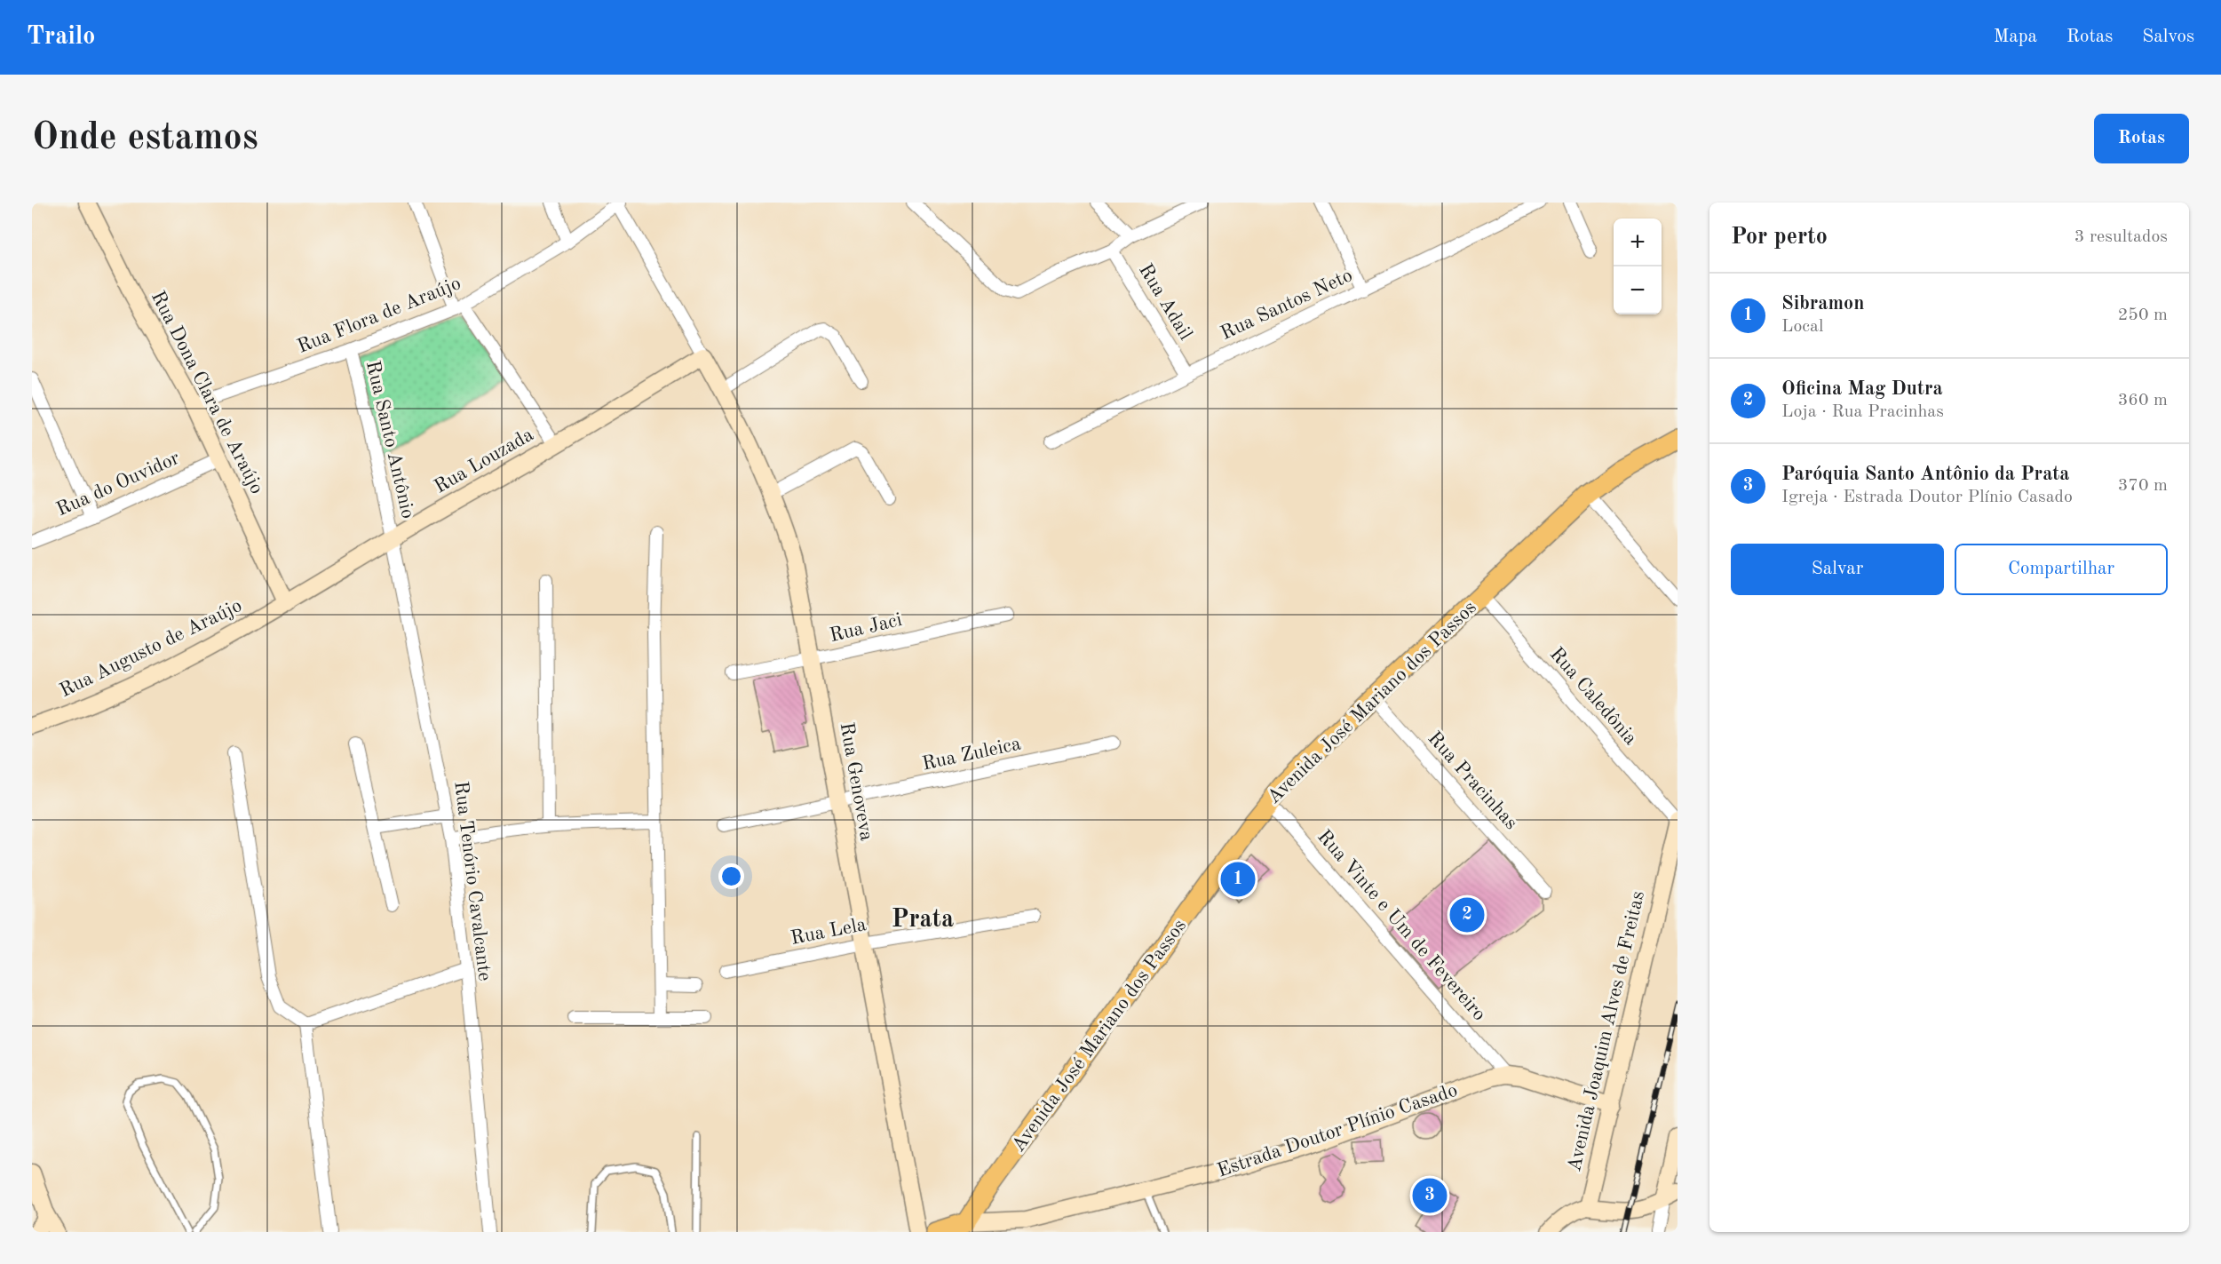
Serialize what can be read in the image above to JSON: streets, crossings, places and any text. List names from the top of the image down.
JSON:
{
  "streets": {
    "main road": ["Avenida José Mariano dos Passos", "Estrada Doutor Plínio Casado"],
    "street": [
      "Rua Adail",
      "Rua Santos Neto",
      "Rua Flora de Araújo",
      "Rua Dona Clara de Araújo",
      "Rua Santo Antônio",
      "Rua Louzada",
      "Rua do Ouvidor",
      "Rua Jaci",
      "Rua Augusto de Araújo",
      "Rua Caledônia",
      "Rua Zuleica",
      "Rua Pracinhas",
      "Rua Genoveva",
      "Rua Tenório Cavalcante",
      "Rua Vinte e Um de Fevereiro",
      "Rua Lela",
      "Avenida Joaquim Alves de Freitas"
    ]
  },
  "crossings": [
    ["Rua Adail", "Rua Santos Neto"],
    ["Rua Flora de Araújo", "Rua Dona Clara de Araújo"],
    ["Rua Flora de Araújo", "Rua Santo Antônio"],
    ["Rua Dona Clara de Araújo", "Rua Louzada"],
    ["Rua Dona Clara de Araújo", "Rua do Ouvidor"],
    ["Rua Dona Clara de Araújo", "Rua Augusto de Araújo"],
    ["Rua Santo Antônio", "Rua Louzada"],
    ["Rua Santo Antônio", "Rua Tenório Cavalcante"],
    ["Rua Louzada", "Rua Augusto de Araújo"],
    ["Rua Louzada", "Rua Genoveva"],
    ["Rua Louzada", "Rua Tenório Cavalcante"],
    ["Rua Jaci", "Rua Genoveva"],
    ["Rua Caledônia", "Avenida José Mariano dos Passos"],
    ["Rua Caledônia", "Avenida Joaquim Alves de Freitas"],
    ["Avenida José Mariano dos Passos", "Rua Pracinhas"],
    ["Avenida José Mariano dos Passos", "Rua Vinte e Um de Fevereiro"],
    ["Avenida José Mariano dos Passos", "Estrada Doutor Plínio Casado"],
    ["Rua Zuleica", "Rua Genoveva"],
    ["Rua Genoveva", "Rua Lela"],
    ["Rua Vinte e Um de Fevereiro", "Estrada Doutor Plínio Casado"],
    ["Avenida Joaquim Alves de Freitas", "Estrada Doutor Plínio Casado"]
  ],
  "districts": ["Prata"],
  "page": {
    "header": "Trailo",
    "nav": ["Mapa", "Rotas", "Salvos"],
    "buttons": [
      "Rotas",
      ["Salvar", "Compartilhar"]
    ],
    "title": "Onde estamos",
    "heading": ["Por perto", "3 resultados"],
    "map_buttons": ["+", "−"],
    "list": [
      {
        "mark": "1",
        "name": "Sibramon",
        "note": "Local",
        "value": "250 m"
      },
      {
        "mark": "2",
        "name": "Oficina Mag Dutra",
        "note": "Loja · Rua Pracinhas",
        "value": "360 m"
      },
      {
        "mark": "3",
        "name": "Paróquia Santo Antônio da Prata",
        "note": "Igreja · Estrada Doutor Plínio Casado",
        "value": "370 m"
      }
    ],
    "pins": ["1", "2", "3"]
  }
}
